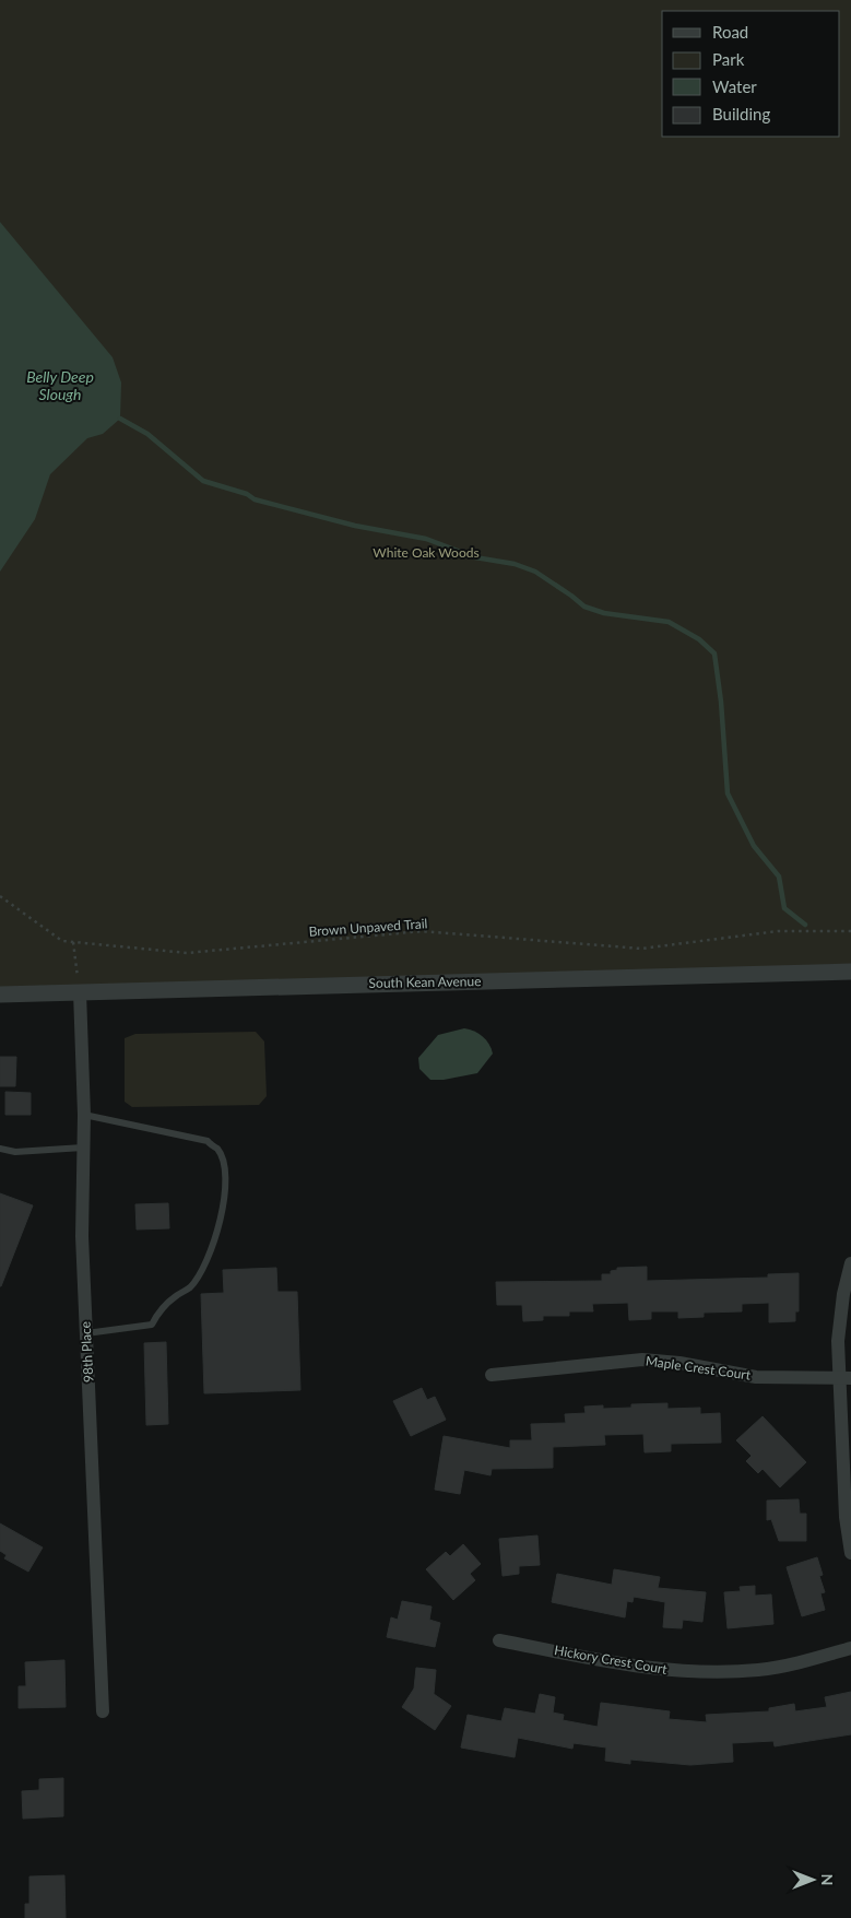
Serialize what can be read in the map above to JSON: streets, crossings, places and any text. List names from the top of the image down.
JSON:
{
  "streets": {
    "street": [
      "South Kean Avenue",
      "98th Place",
      "Maple Crest Court",
      "Hickory Crest Court"
    ],
    "path": ["Brown Unpaved Trail"]
  },
  "crossings": [
    ["South Kean Avenue", "98th Place"]
  ],
  "water": ["Belly Deep Slough"],
  "parks": ["White Oak Woods"],
  "legend": [
    "Road",
    "Park",
    "Water",
    "Building"
  ],
  "north": "right"
}
